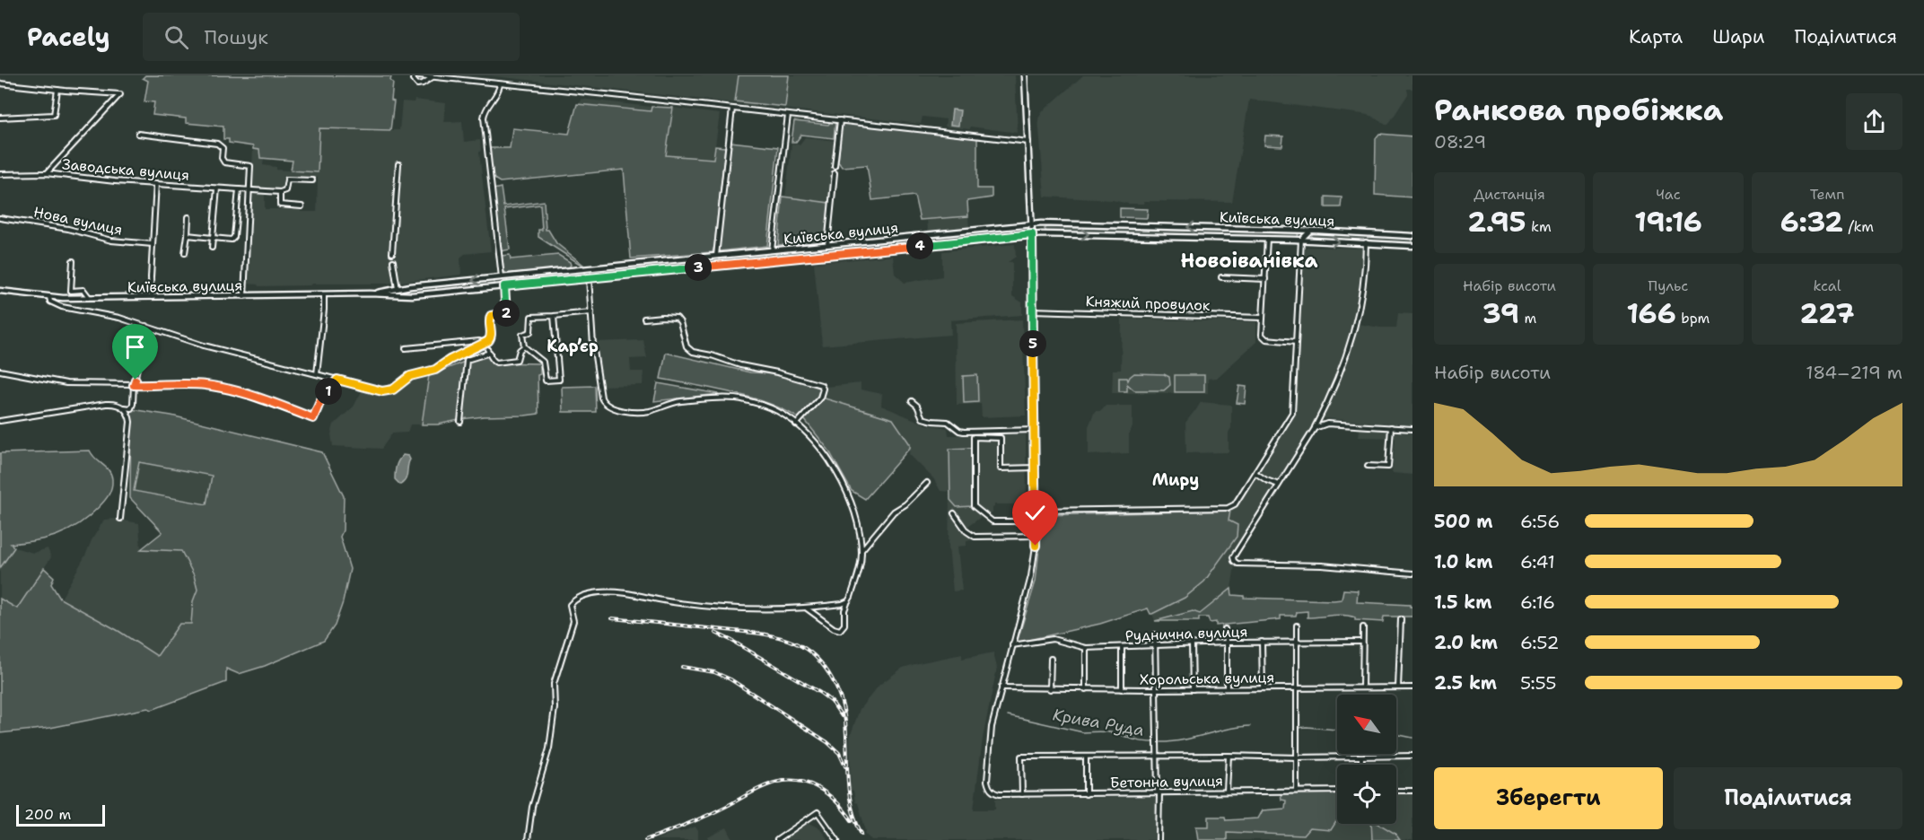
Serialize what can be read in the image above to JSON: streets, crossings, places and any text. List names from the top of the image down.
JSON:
{
  "streets": {
    "main road": ["Київська вулиця"],
    "street": [
      "Заводська вулиця",
      "Нова вулиця",
      "Княжий провулок",
      "Руднична вулиця",
      "Хорольська вулиця",
      "Бетонна вулиця"
    ]
  },
  "crossings": [
    ["Хорольська вулиця", "Бетонна вулиця"]
  ],
  "districts": ["Новоіванівка", "Кар’єр", "Миру"],
  "water": ["Крива Руда"],
  "scale_bar": "200 m",
  "north": "top left",
  "page": {
    "header": "Pacely",
    "search": "Пошук",
    "nav": ["Карта", "Шари", "Поділитися"],
    "heading": ["Ранкова пробіжка", "08:29"],
    "stats": [
      ["Дистанція", "2.95 km"],
      ["Час", "19:16"],
      ["Темп", "6:32 /km"],
      ["Набір висоти", "39 m"],
      ["Пульс", "166 bpm"],
      ["kcal", "227"]
    ],
    "pins": [
      "4",
      "3",
      "2",
      "5",
      "1"
    ],
    "chart": ["Набір висоти", "184–219 m"],
    "list": [
      {
        "name": "500 m",
        "note": "6:56"
      },
      {
        "name": "1.0 km",
        "note": "6:41"
      },
      {
        "name": "1.5 km",
        "note": "6:16"
      },
      {
        "name": "2.0 km",
        "note": "6:52"
      },
      {
        "name": "2.5 km",
        "note": "5:55"
      }
    ],
    "buttons": ["Зберегти", "Поділитися"],
    "scale": "200 m"
  }
}
